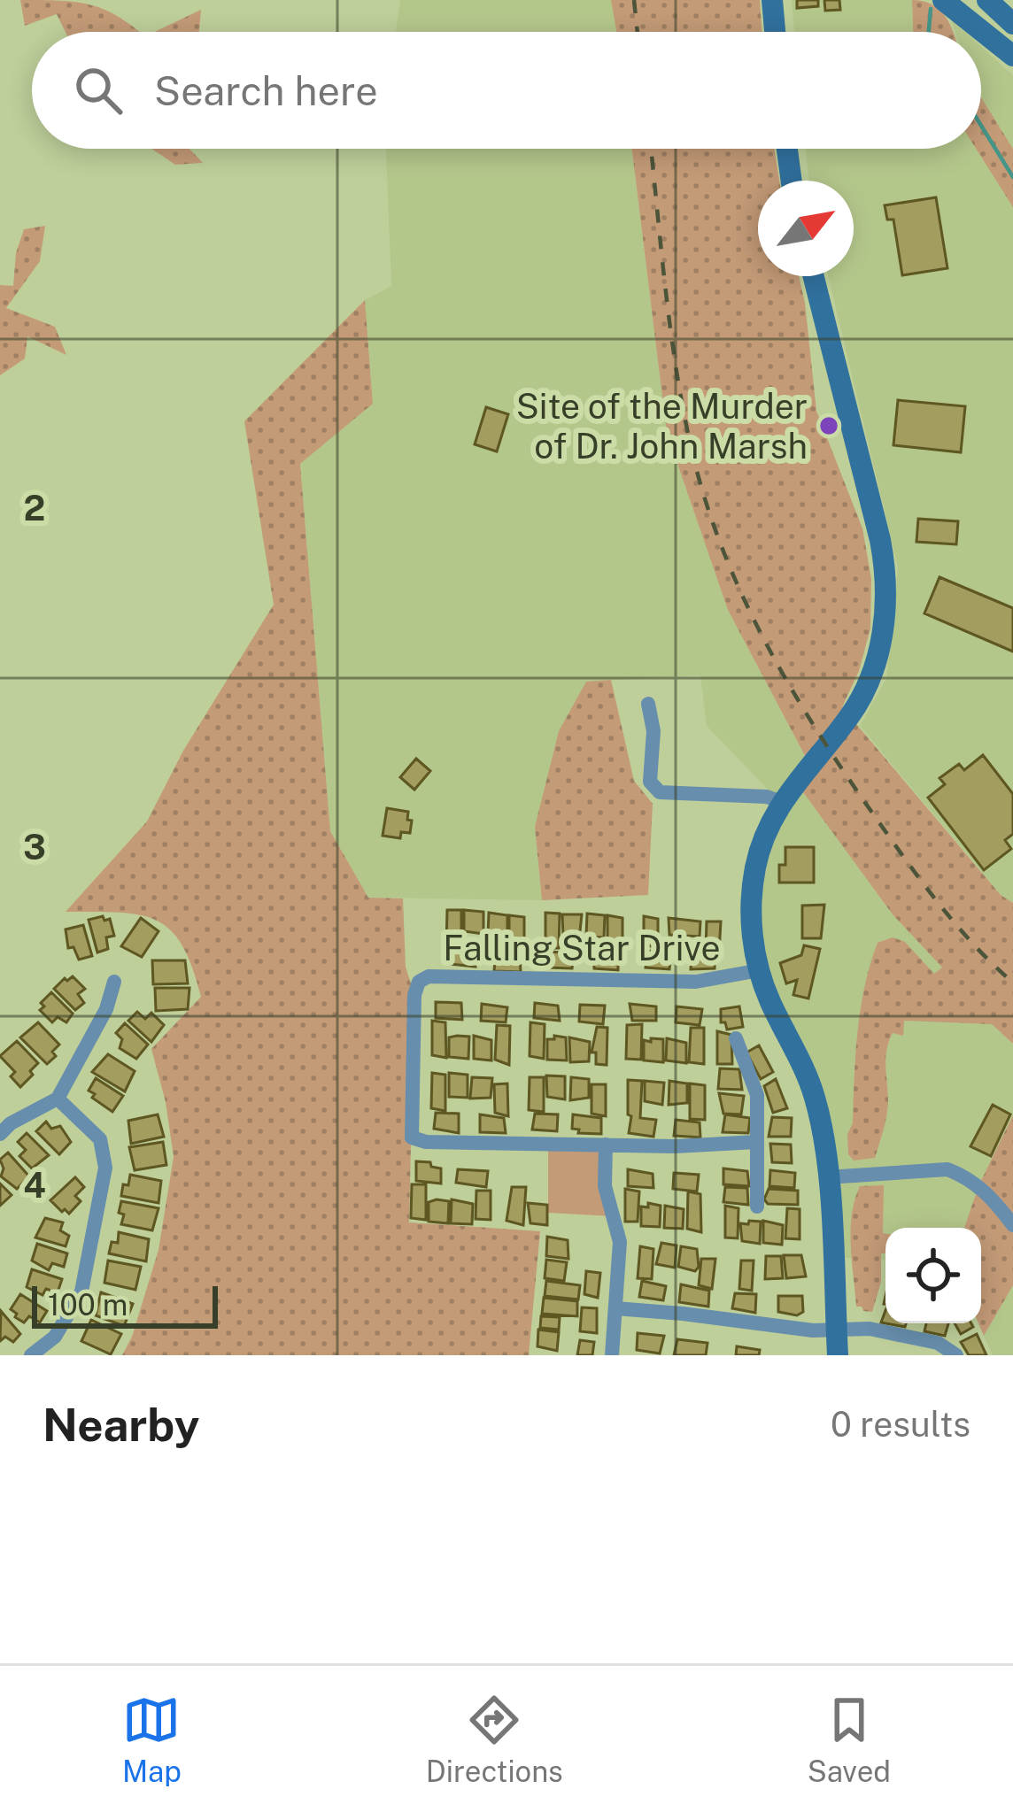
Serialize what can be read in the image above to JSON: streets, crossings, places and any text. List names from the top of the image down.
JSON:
{
  "streets": {
    "street": ["Falling Star Drive"]
  },
  "places": ["Site of the Murder of Dr. John Marsh"],
  "scale_bar": "100 m",
  "north": "top right",
  "page": {
    "search": "Search here",
    "scale": "100 m",
    "heading": ["Nearby", "0 results"],
    "nav": ["Map", "Directions", "Saved"]
  },
  "grid": {
    "rows": ["2", "3", "4"]
  }
}
